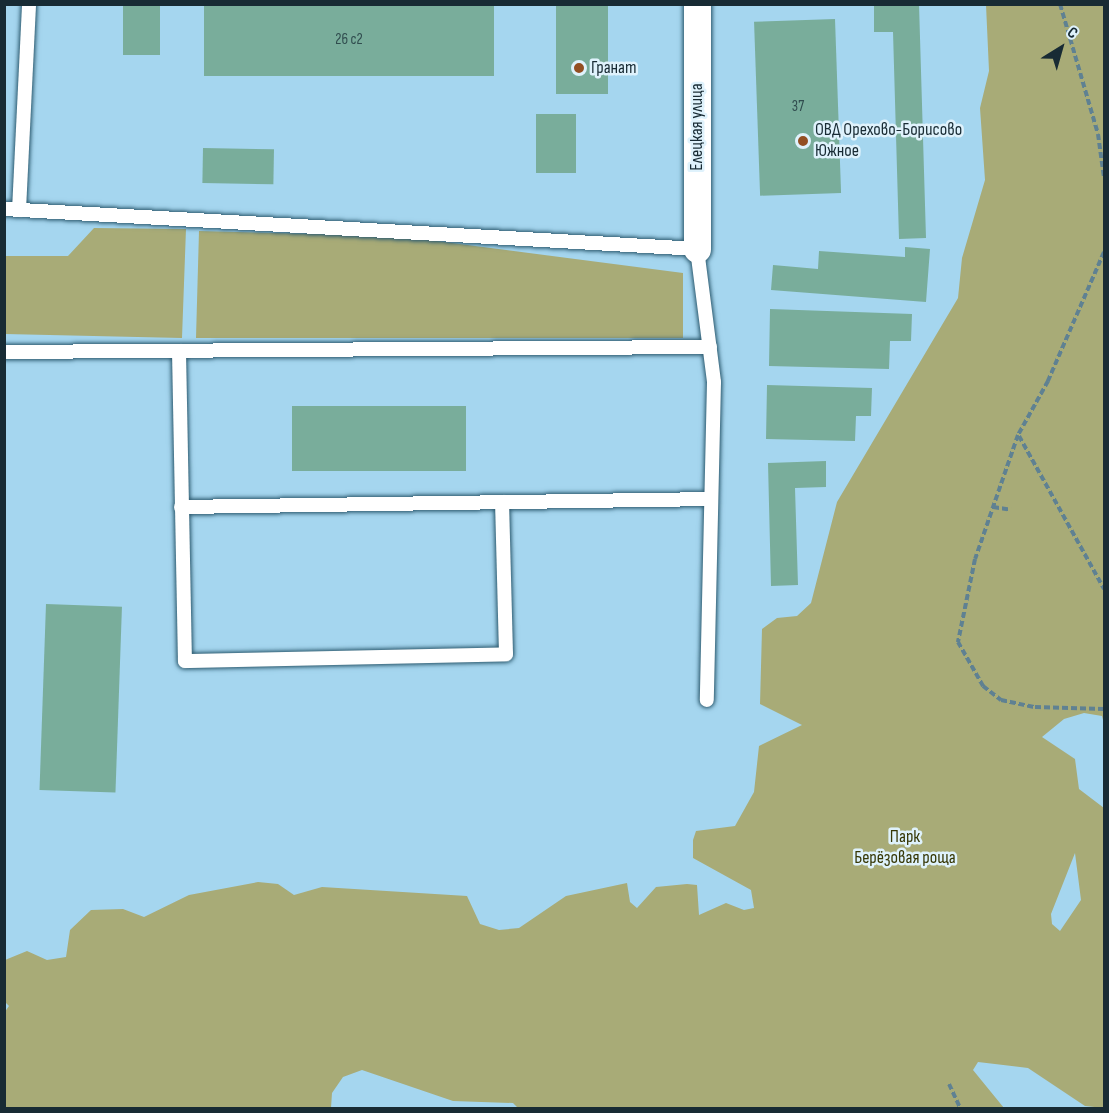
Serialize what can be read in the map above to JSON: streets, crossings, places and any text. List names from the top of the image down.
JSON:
{
  "streets": {
    "street": ["Елецкая улица"]
  },
  "parks": ["Парк Берёзовая роща"],
  "places": ["Гранат", "ОВД Орехово-Борисово Южное"],
  "house_numbers": ["26 с2", "37"],
  "north": "top right"
}
